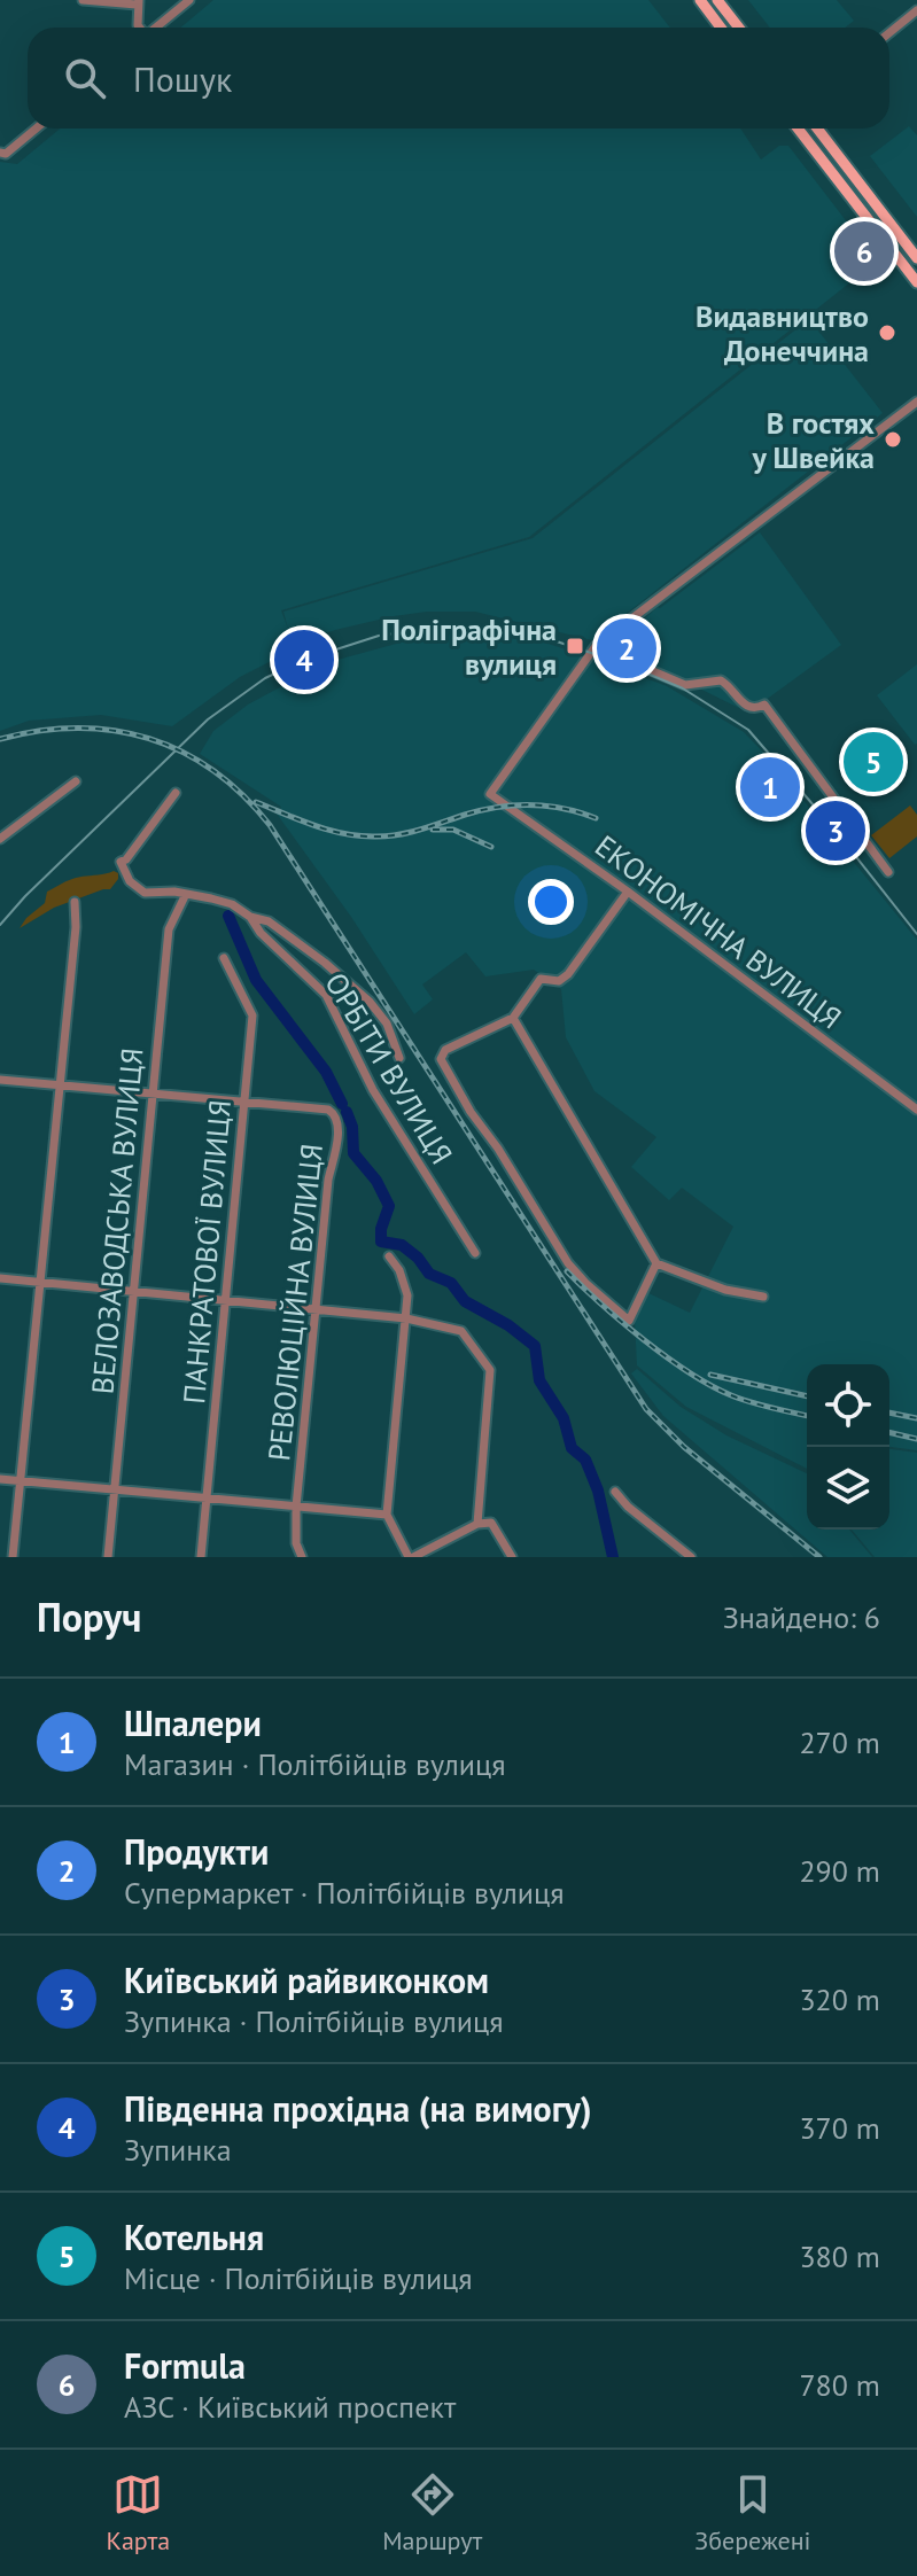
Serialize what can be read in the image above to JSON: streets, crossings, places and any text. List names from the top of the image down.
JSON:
{
  "streets": {
    "street": [
      "ЕКОНОМІЧНА ВУЛИЦЯ",
      "ОРБІТИ ВУЛИЦЯ",
      "ВЕЛОЗАВОДСЬКА ВУЛИЦЯ",
      "ПАНКРАТОВОЇ ВУЛИЦЯ",
      "РЕВОЛЮЦІЙНА ВУЛИЦЯ"
    ]
  },
  "crossings": [
    ["ВЕЛОЗАВОДСЬКА ВУЛИЦЯ", "РЕВОЛЮЦІЙНА ВУЛИЦЯ"],
    ["ПАНКРАТОВОЇ ВУЛИЦЯ", "РЕВОЛЮЦІЙНА ВУЛИЦЯ"]
  ],
  "places": {
    "other": ["Видавництво Донеччина", "В гостях у Швейка"],
    "transit": ["Поліграфічна вулиця"]
  },
  "page": {
    "search": "Пошук",
    "pins": [
      "6",
      "2",
      "4",
      "5",
      "1",
      "3"
    ],
    "heading": ["Поруч", "Знайдено: 6"],
    "list": [
      {
        "mark": "1",
        "name": "Шпалери",
        "note": "Магазин · Політбійців вулиця",
        "value": "270 m"
      },
      {
        "mark": "2",
        "name": "Продукти",
        "note": "Супермаркет · Політбійців вулиця",
        "value": "290 m"
      },
      {
        "mark": "3",
        "name": "Київський райвиконком",
        "note": "Зупинка · Політбійців вулиця",
        "value": "320 m"
      },
      {
        "mark": "4",
        "name": "Південна прохідна (на вимогу)",
        "note": "Зупинка",
        "value": "370 m"
      },
      {
        "mark": "5",
        "name": "Котельня",
        "note": "Місце · Політбійців вулиця",
        "value": "380 m"
      },
      {
        "mark": "6",
        "name": "Formula",
        "note": "АЗС · Київський проспект",
        "value": "780 m"
      }
    ],
    "nav": ["Карта", "Маршрут", "Збережені"]
  }
}
